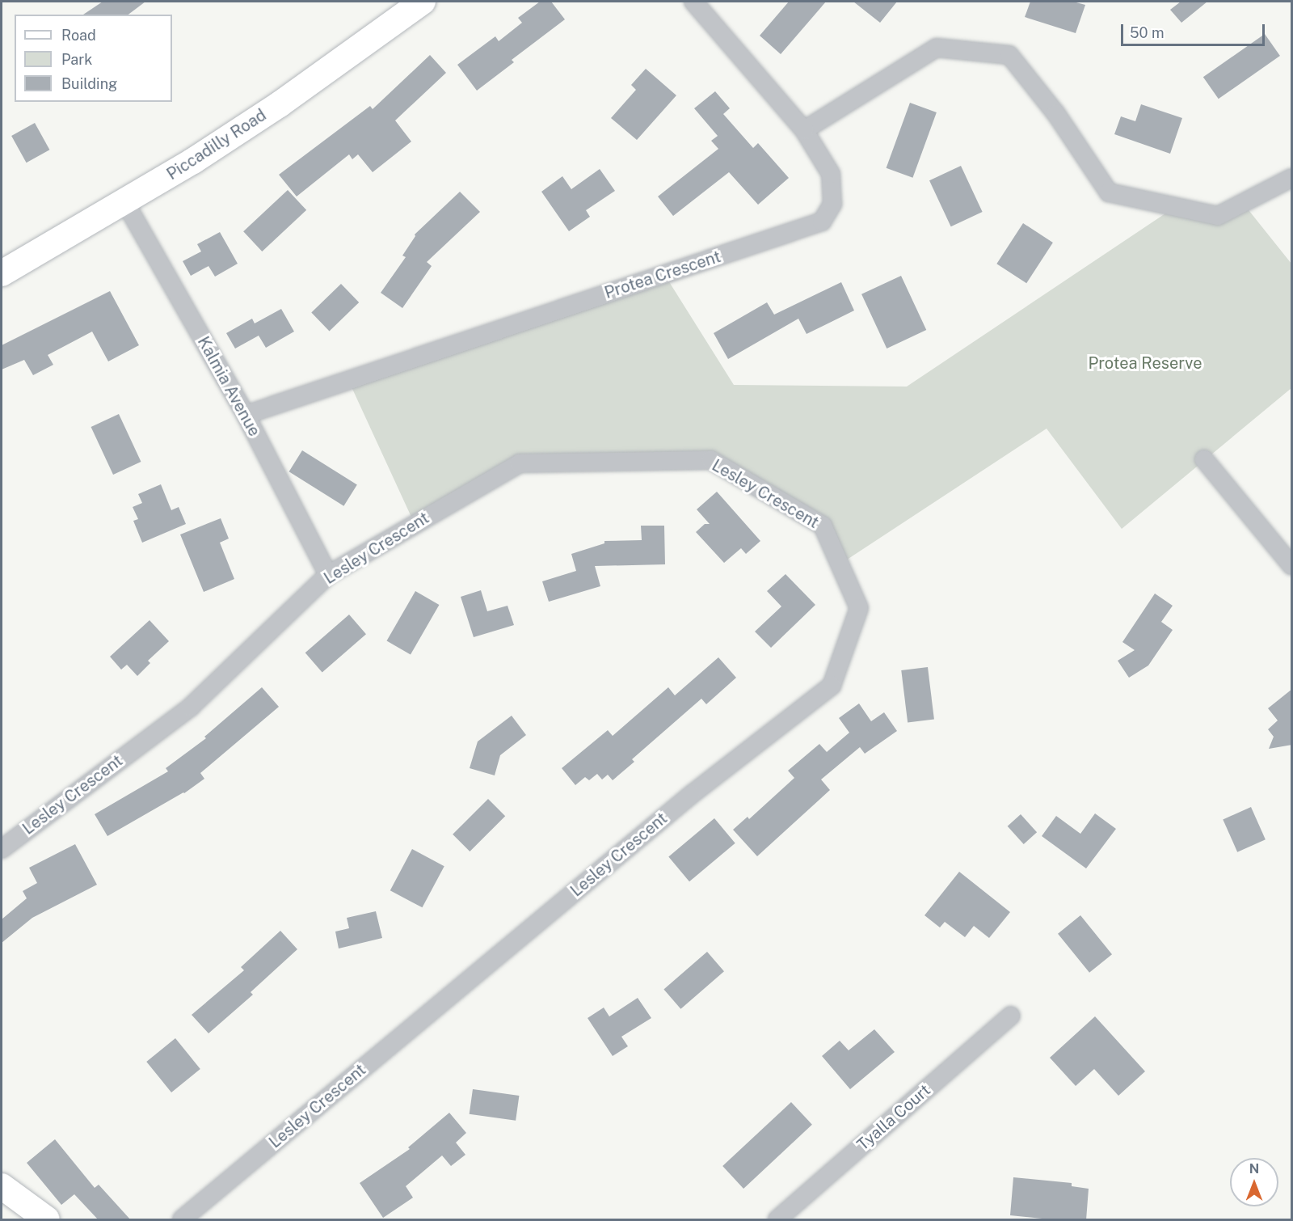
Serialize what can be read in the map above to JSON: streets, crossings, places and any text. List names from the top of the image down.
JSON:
{
  "streets": {
    "main road": ["Piccadilly Road"],
    "street": [
      "Protea Crescent",
      "Kalmia Avenue",
      "Lesley Crescent",
      "Tyalla Court"
    ]
  },
  "crossings": [
    ["Piccadilly Road", "Kalmia Avenue"],
    ["Protea Crescent", "Kalmia Avenue"],
    ["Kalmia Avenue", "Lesley Crescent"]
  ],
  "parks": ["Protea Reserve"],
  "legend": ["Road", "Park", "Building"],
  "scale_bar": "50 m",
  "north": "top"
}
